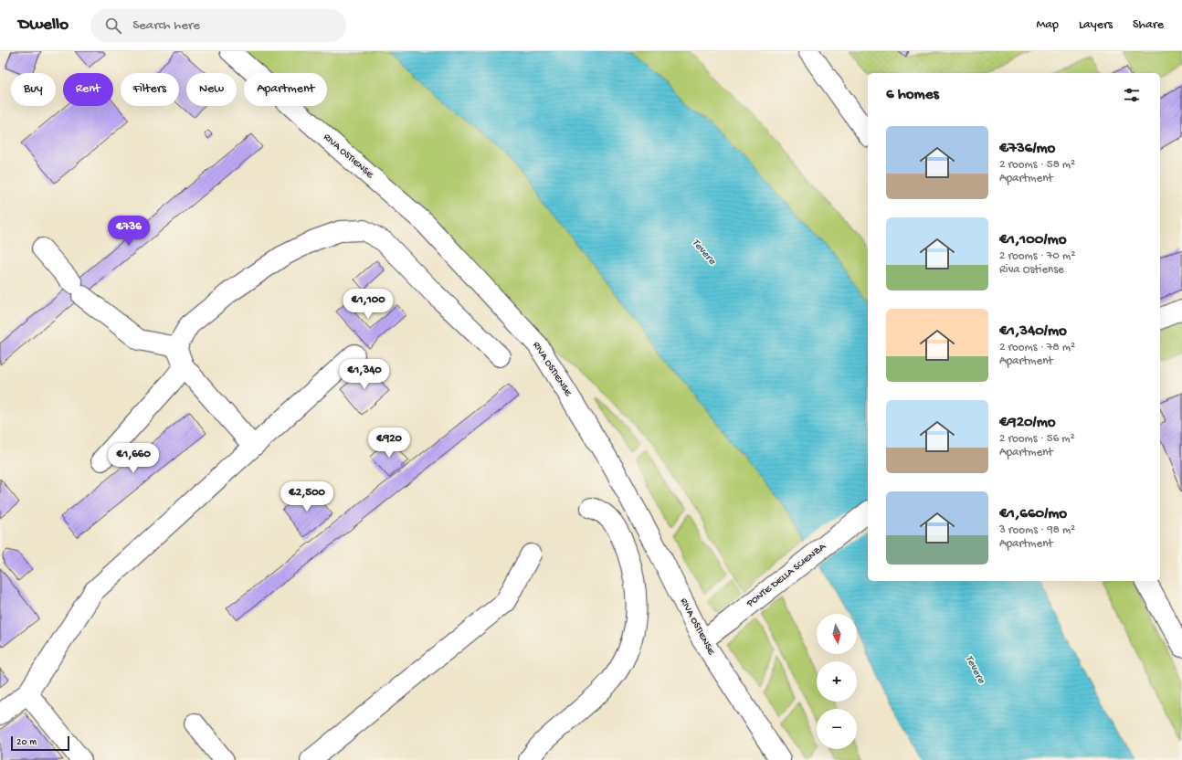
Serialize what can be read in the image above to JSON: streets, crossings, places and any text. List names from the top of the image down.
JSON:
{
  "streets": {
    "street": ["RIVA OSTIENSE", "PONTE DELLA SCIENZA"]
  },
  "crossings": [
    ["RIVA OSTIENSE", "PONTE DELLA SCIENZA"]
  ],
  "water": ["Tevere"],
  "scale_bar": "20 m",
  "north": "bottom",
  "page": {
    "header": "Dwello",
    "search": "Search here",
    "nav": ["Map", "Layers", "Share"],
    "chip": [
      "Buy",
      "Rent",
      "Filters",
      "New",
      "Apartment"
    ],
    "heading": "6 homes",
    "list": [
      {
        "name": "€736/mo",
        "note": "2 rooms · 58 m² · Apartment"
      },
      {
        "name": "€1,100/mo",
        "note": "2 rooms · 70 m² · Riva Ostiense"
      },
      {
        "name": "€1,340/mo",
        "note": "2 rooms · 78 m² · Apartment"
      },
      {
        "name": "€920/mo",
        "note": "2 rooms · 56 m² · Apartment"
      },
      {
        "name": "€1,660/mo",
        "note": "3 rooms · 98 m² · Apartment"
      }
    ],
    "price": [
      "€736",
      "€1,100",
      "€1,340",
      "€920",
      "€1,660",
      "€2,500"
    ],
    "map_buttons": ["+", "−"],
    "scale": "20 m"
  }
}
